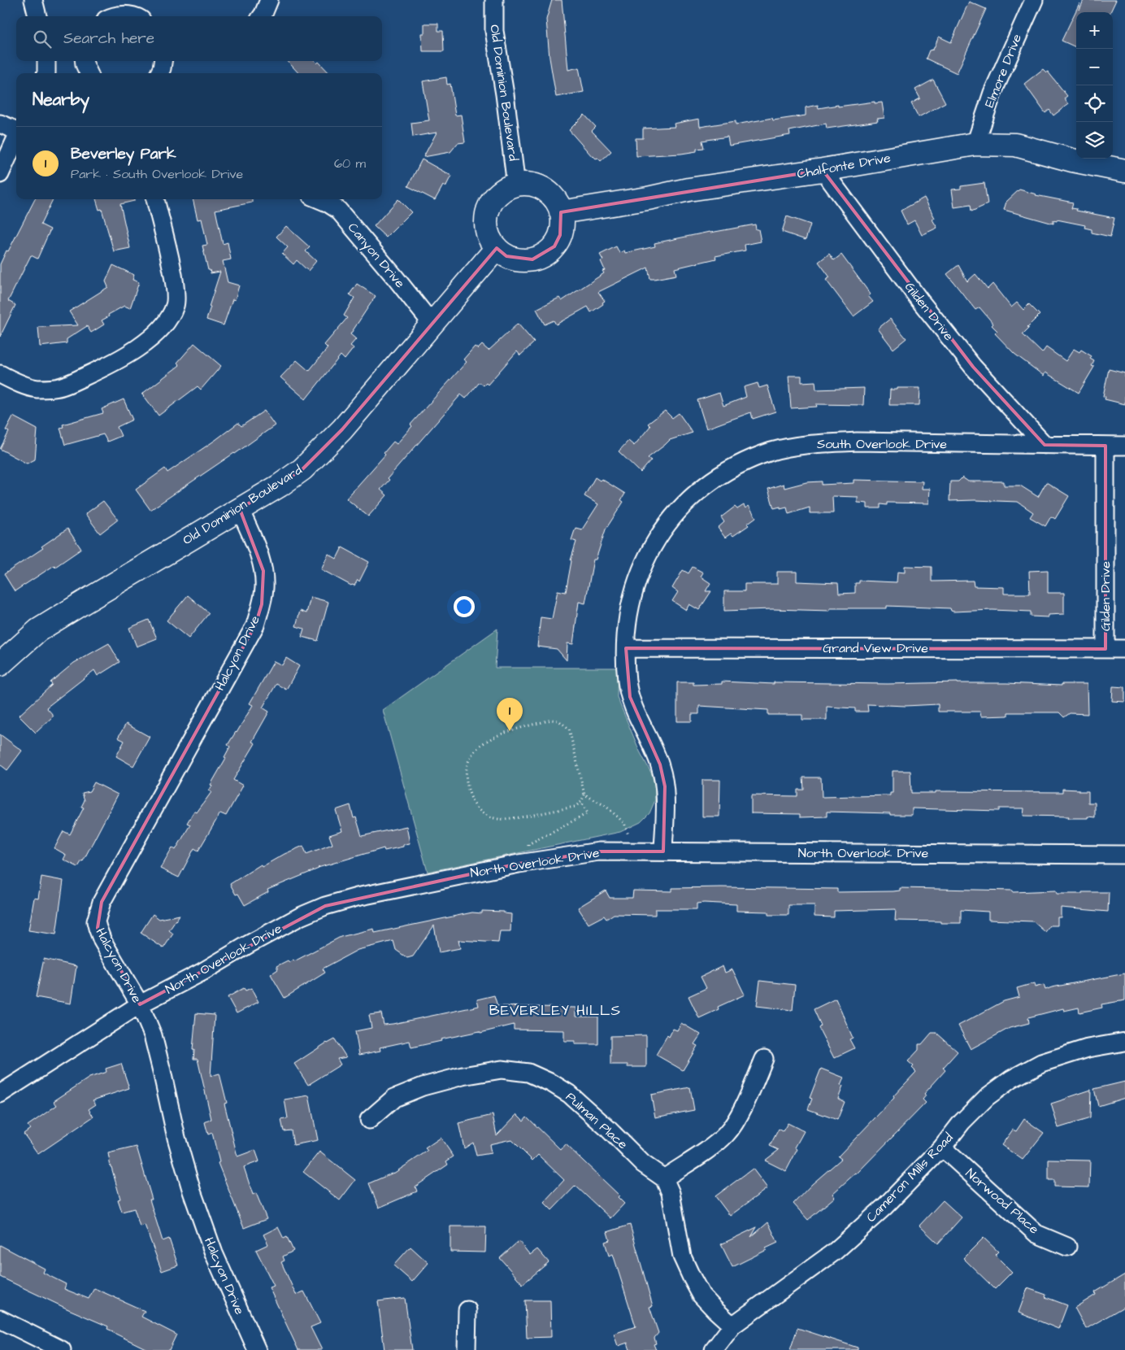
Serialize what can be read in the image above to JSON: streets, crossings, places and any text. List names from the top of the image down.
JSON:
{
  "streets": {
    "street": [
      "Elmore Drive",
      "Old Dominion Boulevard",
      "Chalfonte Drive",
      "Canyon Drive",
      "Gilden Drive",
      "South Overlook Drive",
      "Grand View Drive",
      "Halcyon Drive",
      "North Overlook Drive",
      "Pulman Place",
      "Cameron Mills Road",
      "Norwood Place"
    ]
  },
  "crossings": [
    ["Elmore Drive", "Chalfonte Drive"],
    ["Old Dominion Boulevard", "Chalfonte Drive"],
    ["Old Dominion Boulevard", "Canyon Drive"],
    ["Old Dominion Boulevard", "Halcyon Drive"],
    ["Chalfonte Drive", "Gilden Drive"],
    ["Gilden Drive", "South Overlook Drive"],
    ["Gilden Drive", "Grand View Drive"],
    ["South Overlook Drive", "Grand View Drive"],
    ["South Overlook Drive", "North Overlook Drive"],
    ["Halcyon Drive", "North Overlook Drive"],
    ["Cameron Mills Road", "Norwood Place"]
  ],
  "districts": ["BEVERLEY HILLS"],
  "page": {
    "map_buttons": ["+", "−"],
    "search": "Search here",
    "heading": "Nearby",
    "list": [
      {
        "mark": "1",
        "name": "Beverley Park",
        "note": "Park · South Overlook Drive",
        "value": "60 m"
      }
    ],
    "pins": "1"
  }
}
